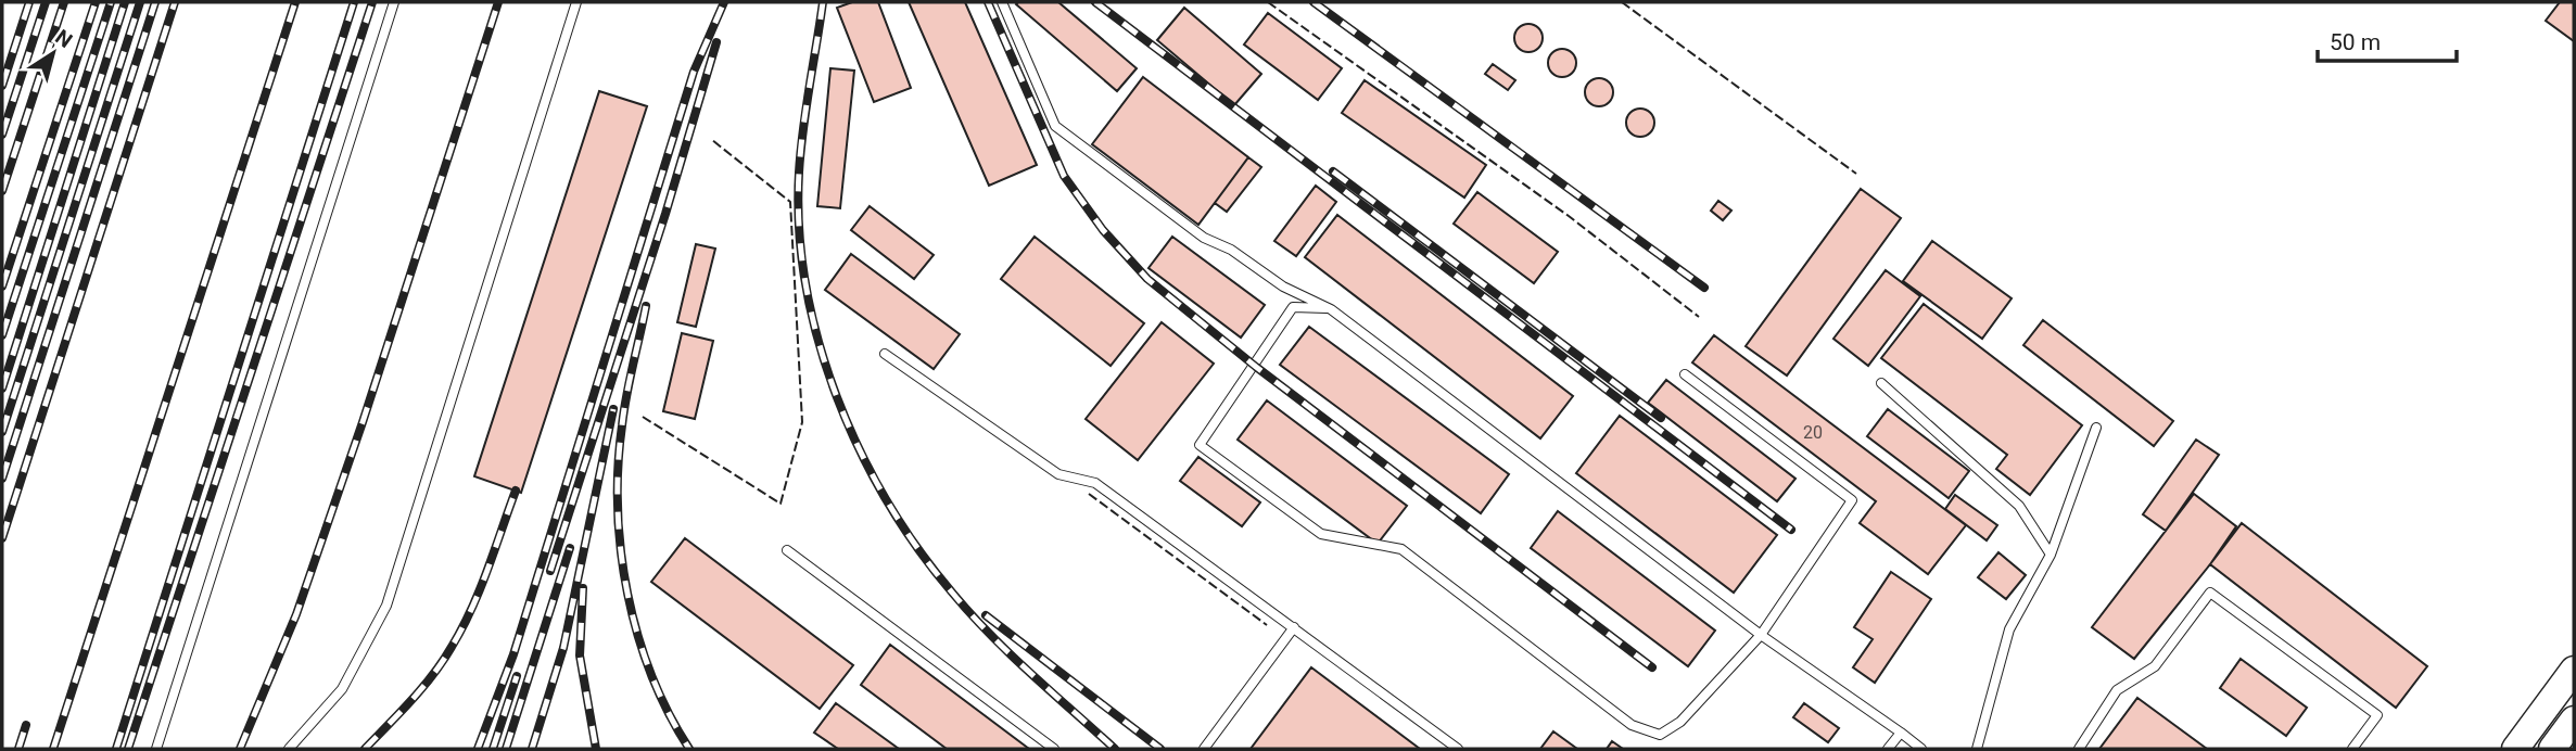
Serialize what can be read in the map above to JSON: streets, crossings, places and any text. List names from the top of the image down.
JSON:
{
  "house_numbers": ["20"],
  "scale_bar": "50 m",
  "north": "top right"
}
